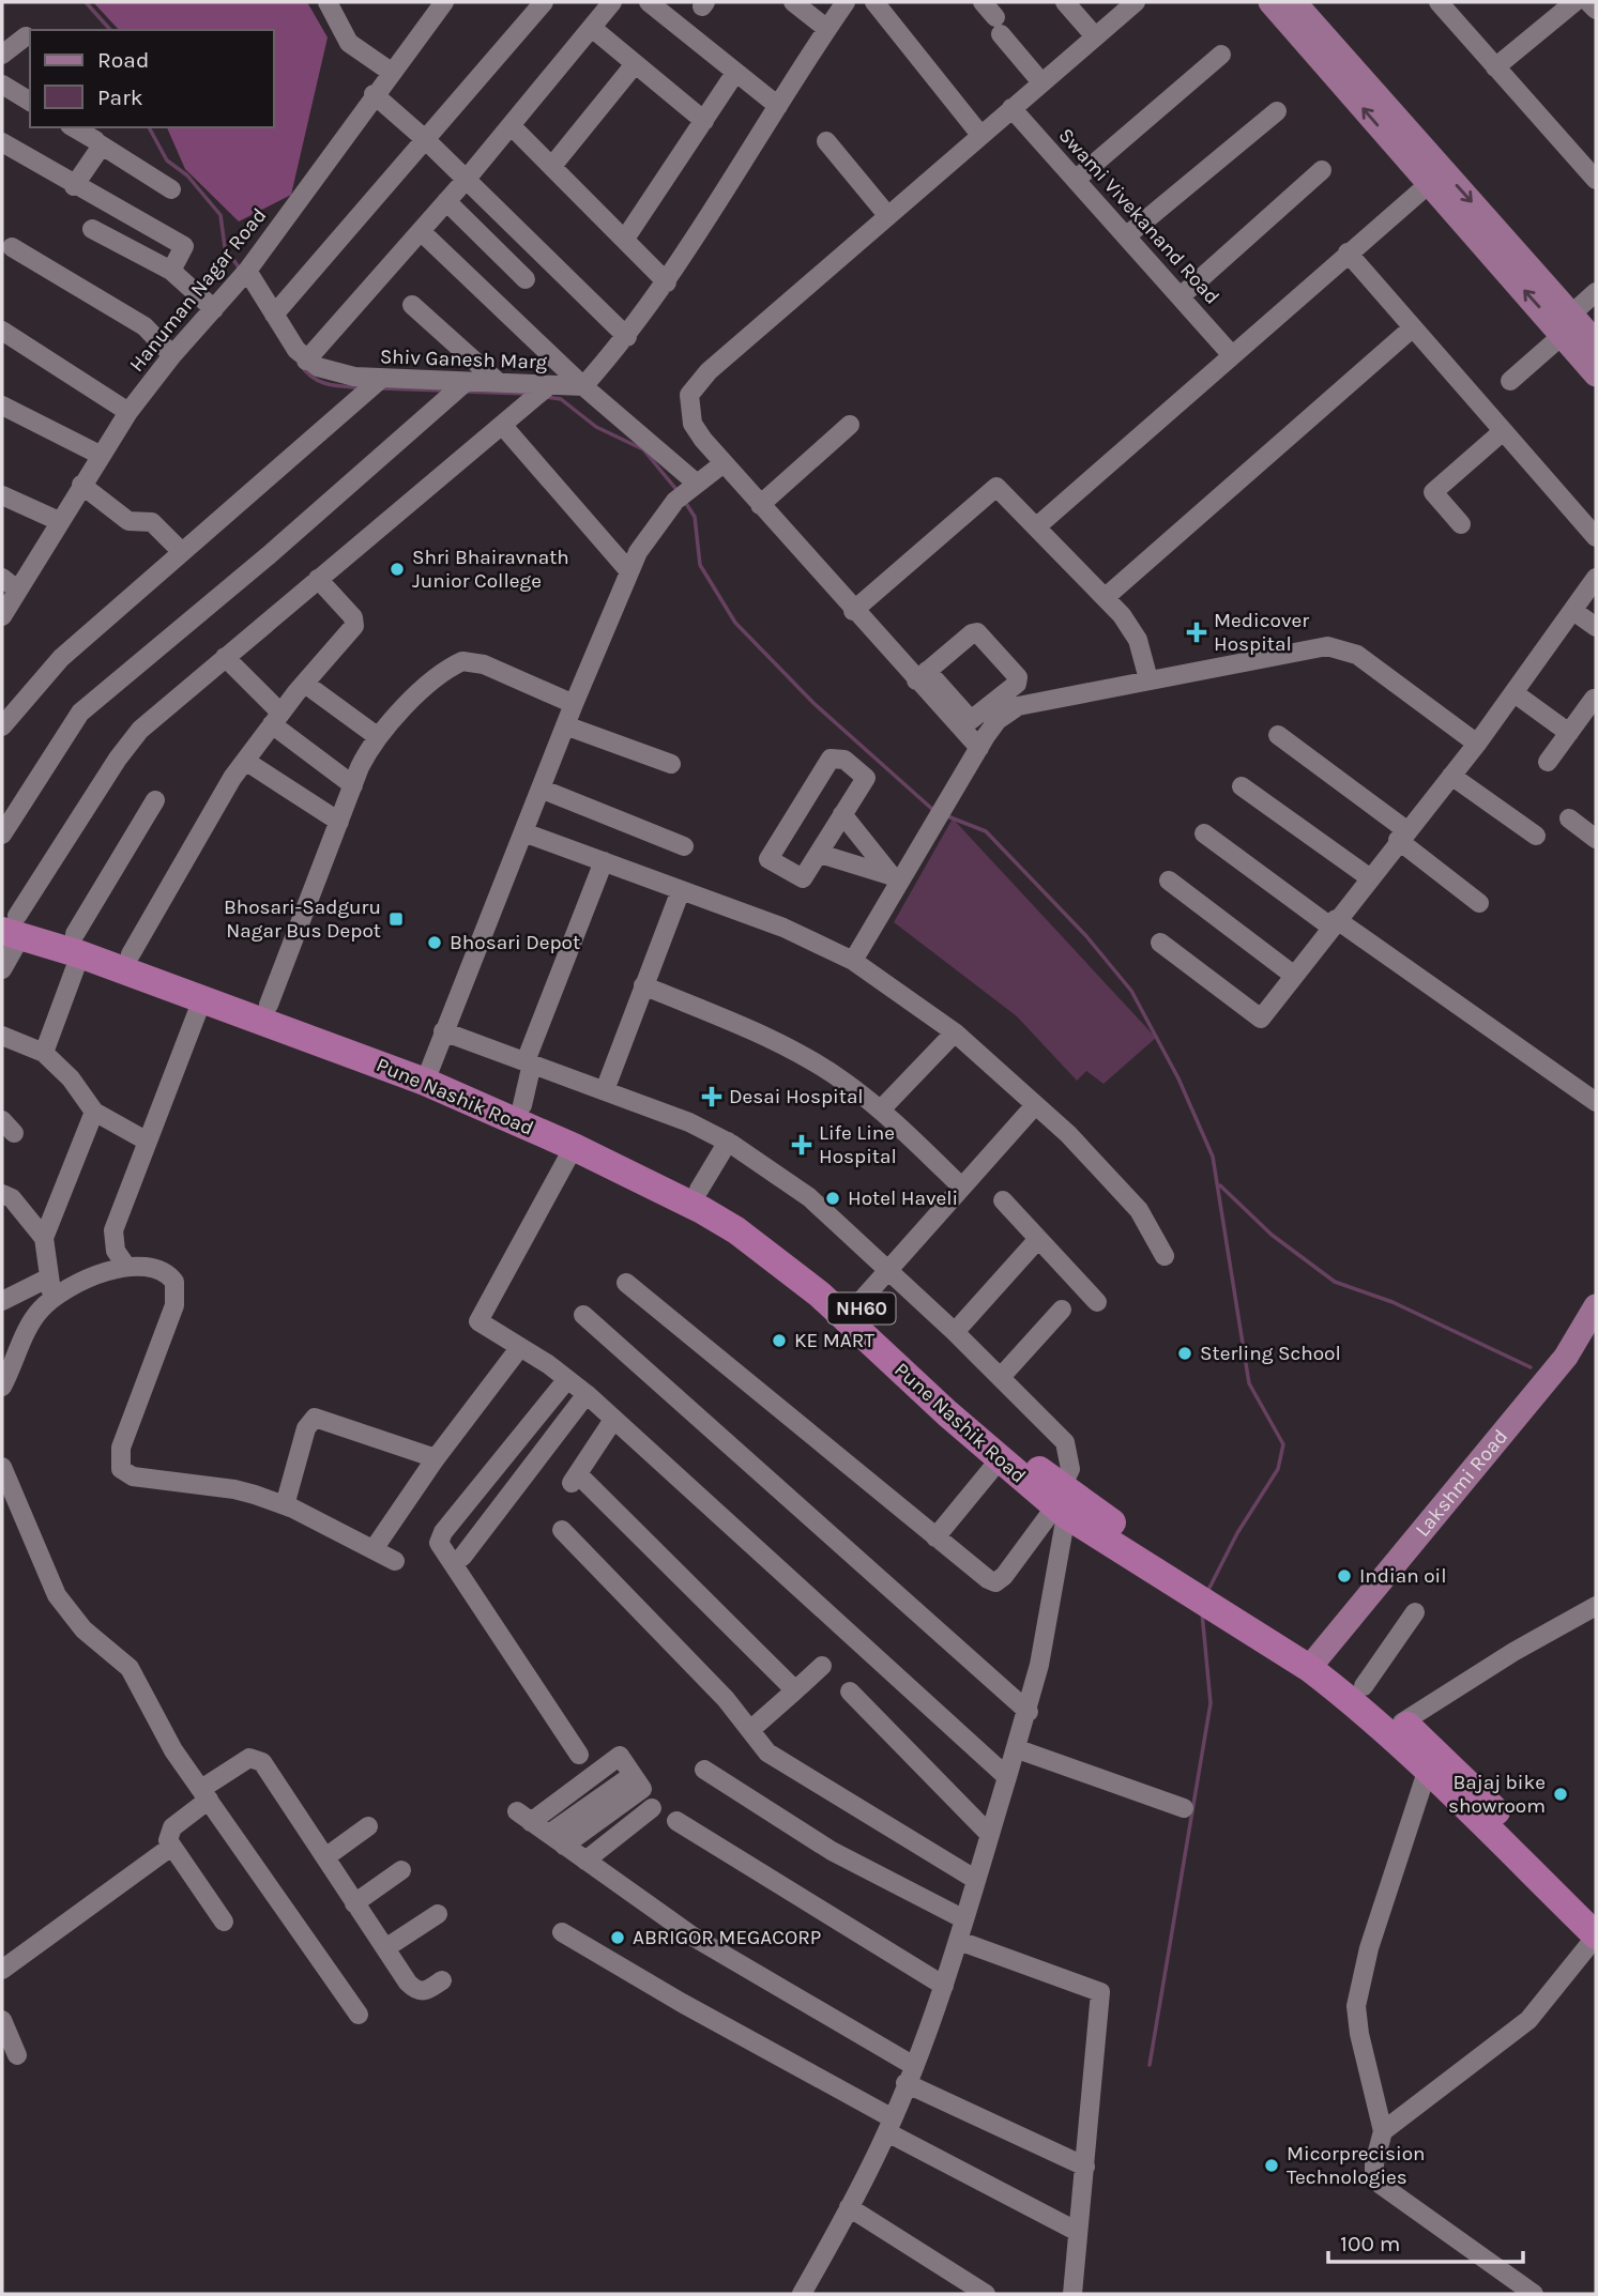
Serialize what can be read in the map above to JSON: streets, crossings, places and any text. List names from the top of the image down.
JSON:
{
  "streets": {
    "highway": ["Pune Nashik Road", "NH60"],
    "main road": ["Lakshmi Road"],
    "street": ["Swami Vivekanand Road", "Hanuman Nagar Road", "Shiv Ganesh Marg"]
  },
  "crossings": [
    ["Pune Nashik Road", "Lakshmi Road"]
  ],
  "places": {
    "other": [
      "Shri Bhairavnath Junior College",
      "Bhosari Depot",
      "Hotel Haveli",
      "KE MART",
      "Sterling School",
      "Indian oil",
      "Bajaj bike showroom",
      "ABRIGOR MEGACORP",
      "Micorprecision Technologies"
    ],
    "health": ["Medicover Hospital", "Desai Hospital", "Life Line Hospital"],
    "transit": ["Bhosari-Sadguru Nagar Bus Depot"]
  },
  "legend": ["Road", "Park"],
  "scale_bar": "100 m"
}
